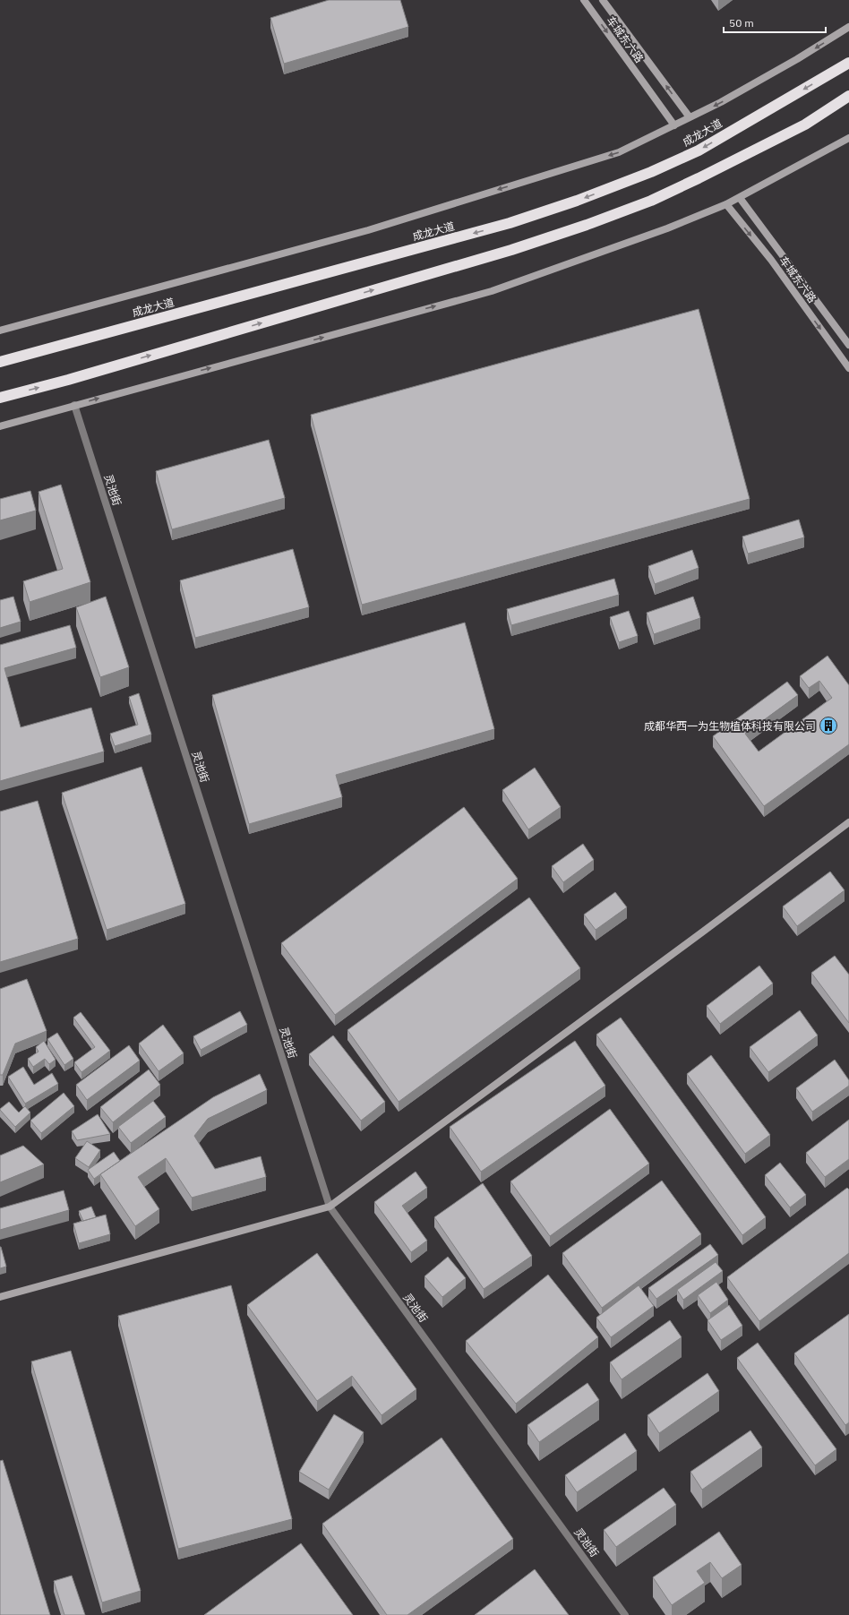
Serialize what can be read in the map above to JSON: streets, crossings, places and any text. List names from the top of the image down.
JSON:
{
  "streets": {
    "highway": ["成龙大道"],
    "street": ["车城东六路", "灵池街"]
  },
  "places": {
    "building": ["成都华西一为生物植体科技有限公司"]
  },
  "scale_bar": "50 m"
}
